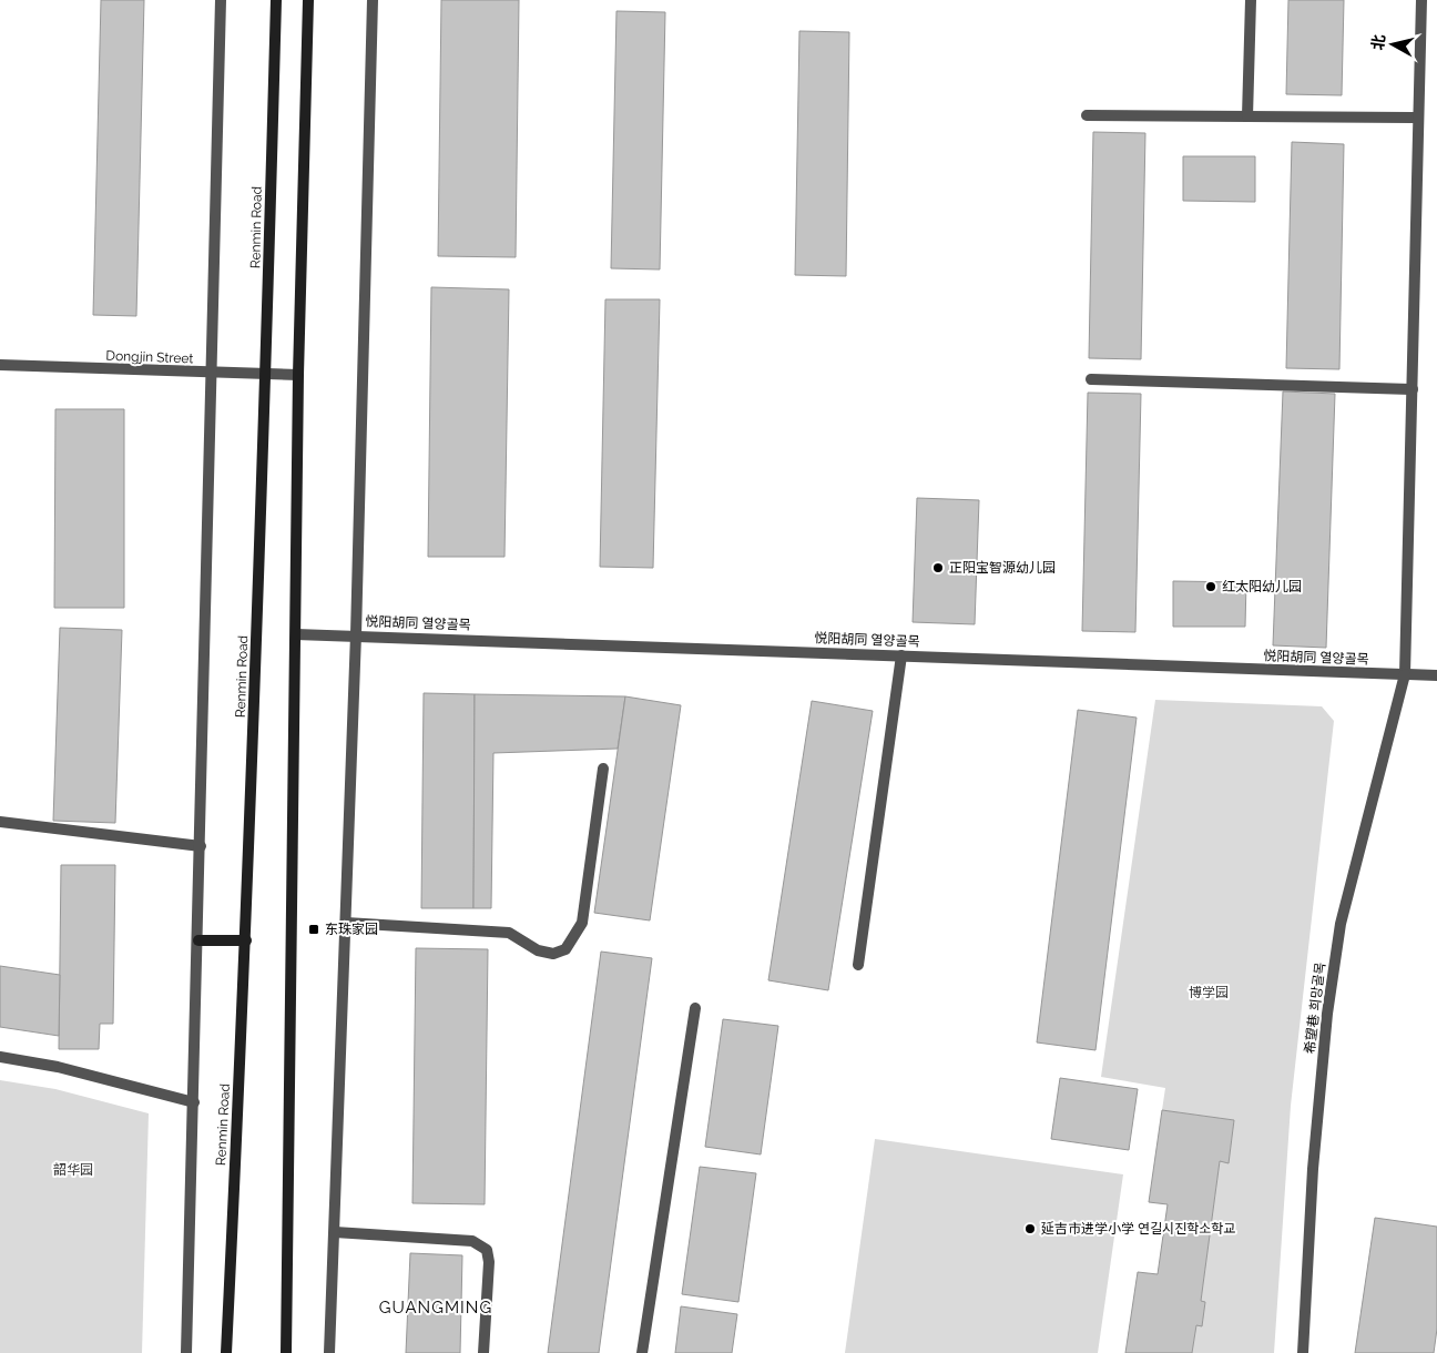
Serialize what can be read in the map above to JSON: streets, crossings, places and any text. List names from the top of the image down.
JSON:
{
  "streets": {
    "main road": ["Renmin Road"],
    "street": ["Dongjin Street", "悦阳胡同 열양골목", "希望巷 희망골목"]
  },
  "crossings": [
    ["Renmin Road", "Dongjin Street"],
    ["悦阳胡同 열양골목", "希望巷 희망골목"]
  ],
  "districts": ["GUANGMING"],
  "parks": ["博学园", "韶华园"],
  "places": {
    "other": ["正阳宝智源幼儿园", "红太阳幼儿园", "延吉市进学小学 연길시진학소학교"],
    "transit": ["东珠家园"]
  },
  "north": "left"
}
